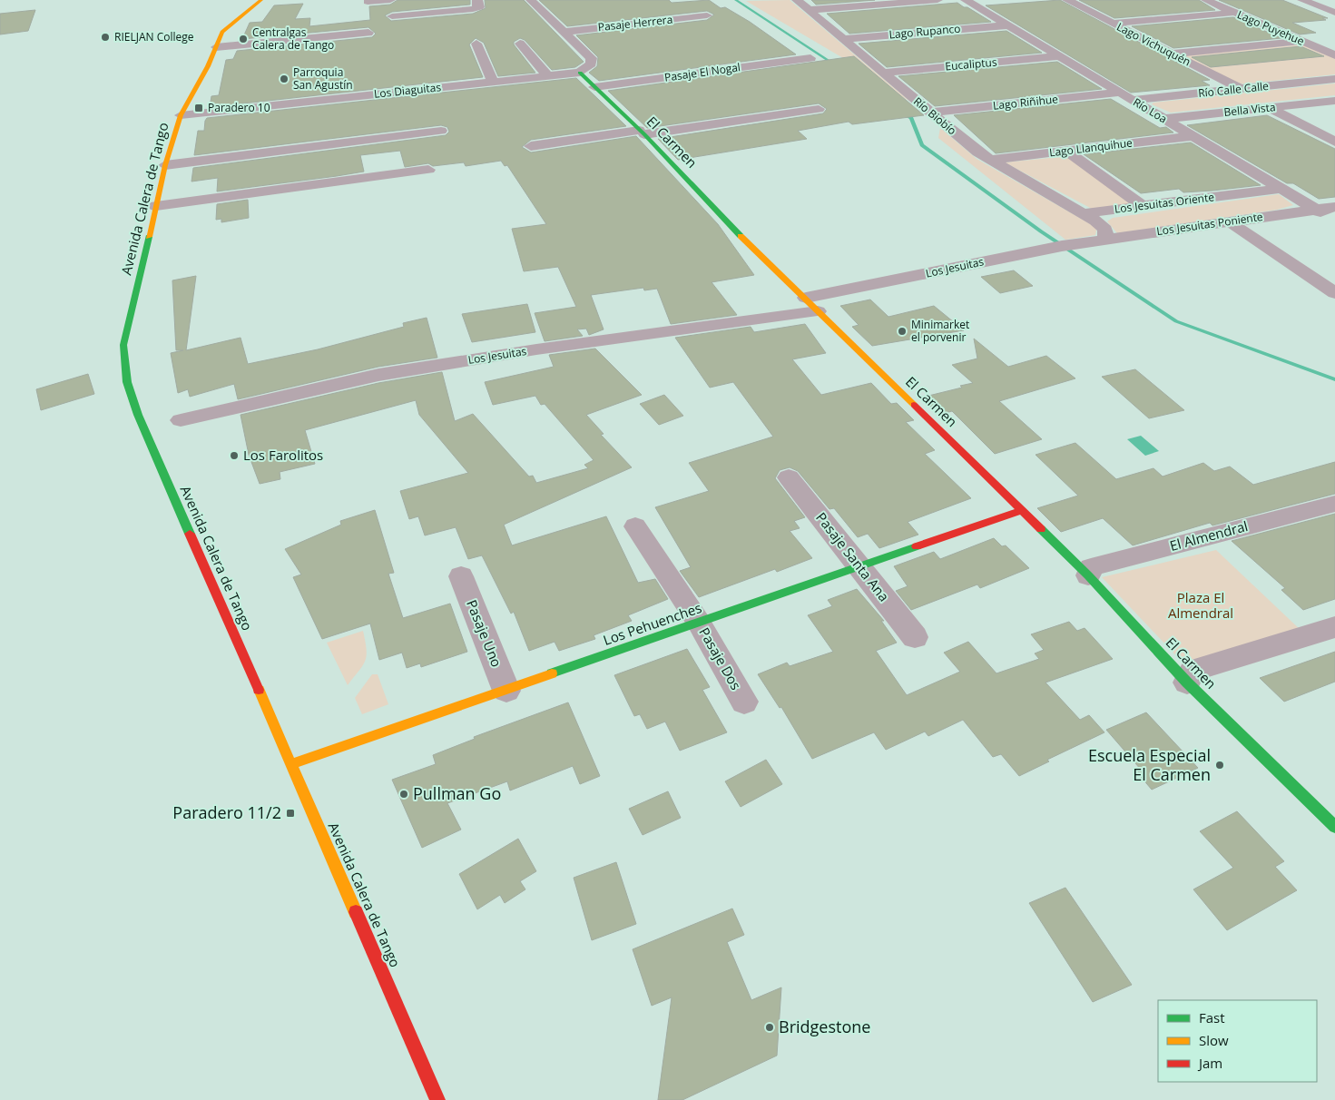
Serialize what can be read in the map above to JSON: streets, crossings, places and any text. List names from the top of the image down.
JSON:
{
  "streets": {
    "main road": ["El Carmen", "Avenida Calera de Tango", "Los Pehuenches"],
    "street": [
      "Pasaje Herrera",
      "Lago Puyehue",
      "Lago Rupanco",
      "Lago Vichuquén",
      "Eucaliptus",
      "Pasaje El Nogal",
      "Río Calle Calle",
      "Los Diaguitas",
      "Lago Riñihue",
      "Bella Vista",
      "Río Loa",
      "Río Biobío",
      "Lago Llanquihue",
      "Los Jesuitas Oriente",
      "Los Jesuitas Poniente",
      "Los Jesuitas",
      "El Almendral",
      "Pasaje Santa Ana",
      "Pasaje Uno",
      "Pasaje Dos"
    ]
  },
  "crossings": [
    ["Lago Rupanco", "Río Loa"],
    ["Lago Rupanco", "Río Biobío"],
    ["Lago Vichuquén", "Río Calle Calle"],
    ["Eucaliptus", "Río Loa"],
    ["Eucaliptus", "Río Biobío"],
    ["Pasaje El Nogal", "El Carmen"],
    ["Río Calle Calle", "Río Loa"],
    ["Los Diaguitas", "El Carmen"],
    ["Los Diaguitas", "Avenida Calera de Tango"],
    ["Lago Riñihue", "Río Loa"],
    ["Lago Riñihue", "Río Biobío"],
    ["Bella Vista", "Río Loa"],
    ["Río Loa", "Lago Llanquihue"],
    ["Río Loa", "Los Jesuitas Oriente"],
    ["Río Loa", "Los Jesuitas Poniente"],
    ["Río Biobío", "Lago Llanquihue"],
    ["Río Biobío", "Los Jesuitas Oriente"],
    ["El Carmen", "Los Jesuitas"],
    ["El Carmen", "El Almendral"],
    ["El Carmen", "Los Pehuenches"],
    ["Avenida Calera de Tango", "Los Pehuenches"],
    ["Los Jesuitas Oriente", "Los Jesuitas Poniente"],
    ["Los Jesuitas Oriente", "Los Jesuitas"],
    ["Los Jesuitas Poniente", "Los Jesuitas"],
    ["Pasaje Santa Ana", "Los Pehuenches"],
    ["Los Pehuenches", "Pasaje Uno"],
    ["Los Pehuenches", "Pasaje Dos"]
  ],
  "parks": ["Plaza El Almendral"],
  "places": {
    "other": [
      "RIELJAN College",
      "Centralgas Calera de Tango",
      "Parroquia San Agustín",
      "Minimarket el porvenir",
      "Los Farolitos",
      "Escuela Especial El Carmen",
      "Pullman Go",
      "Bridgestone"
    ],
    "transit": ["Paradero 10", "Paradero 11/2"]
  },
  "legend": ["Fast", "Slow", "Jam"]
}
